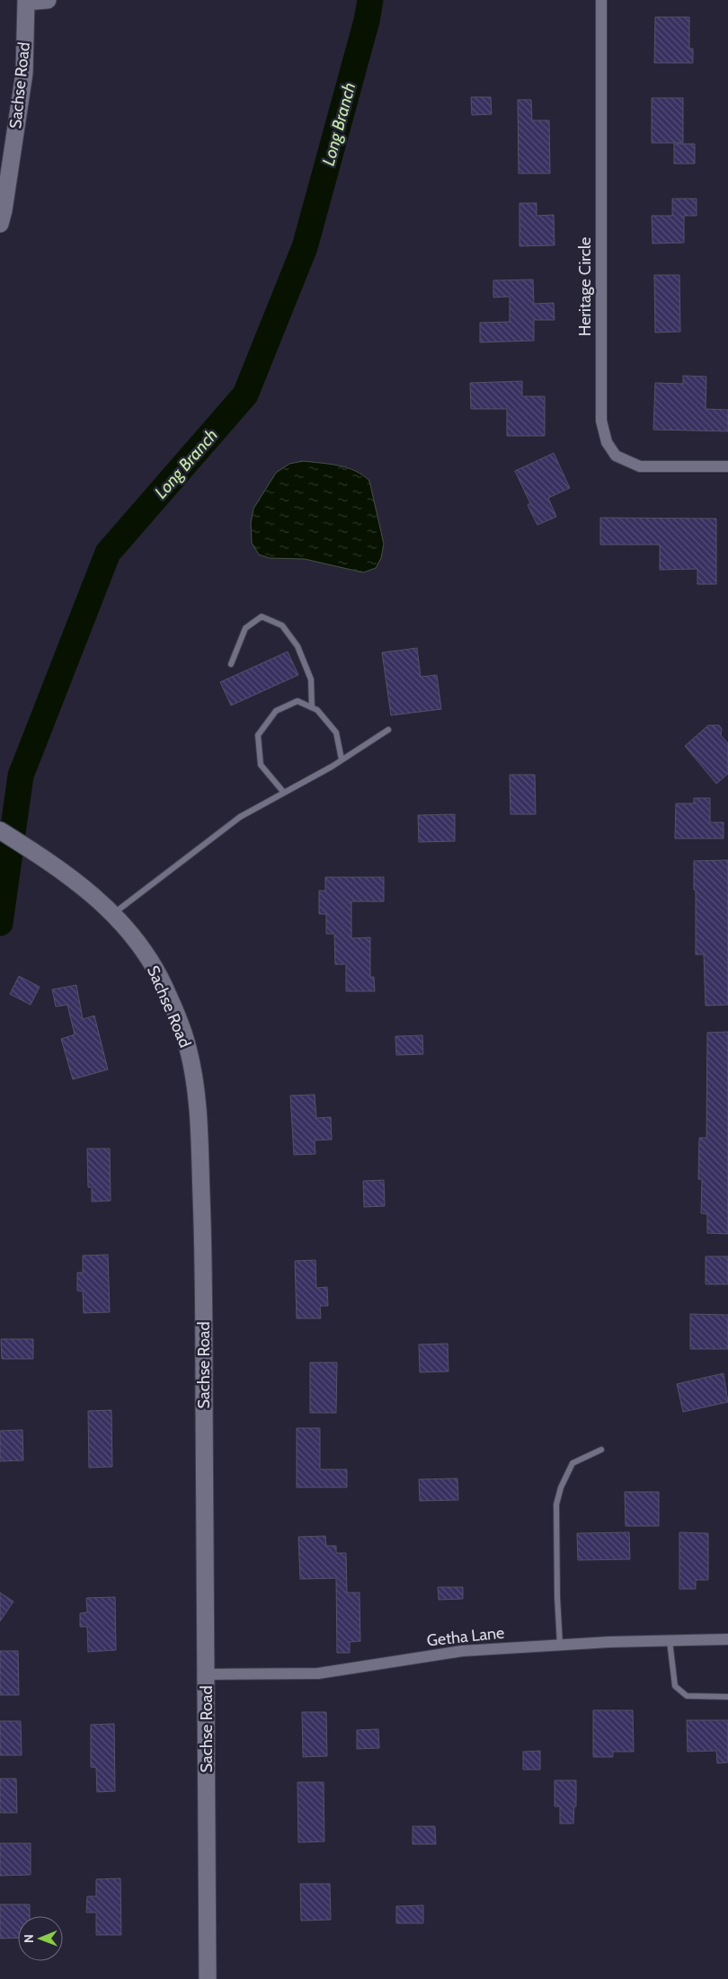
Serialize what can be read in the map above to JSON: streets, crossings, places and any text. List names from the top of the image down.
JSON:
{
  "streets": {
    "main road": ["Sachse Road"],
    "street": ["Heritage Circle", "Getha Lane"]
  },
  "crossings": [
    ["Sachse Road", "Getha Lane"]
  ],
  "water": ["Long Branch"],
  "north": "left"
}
